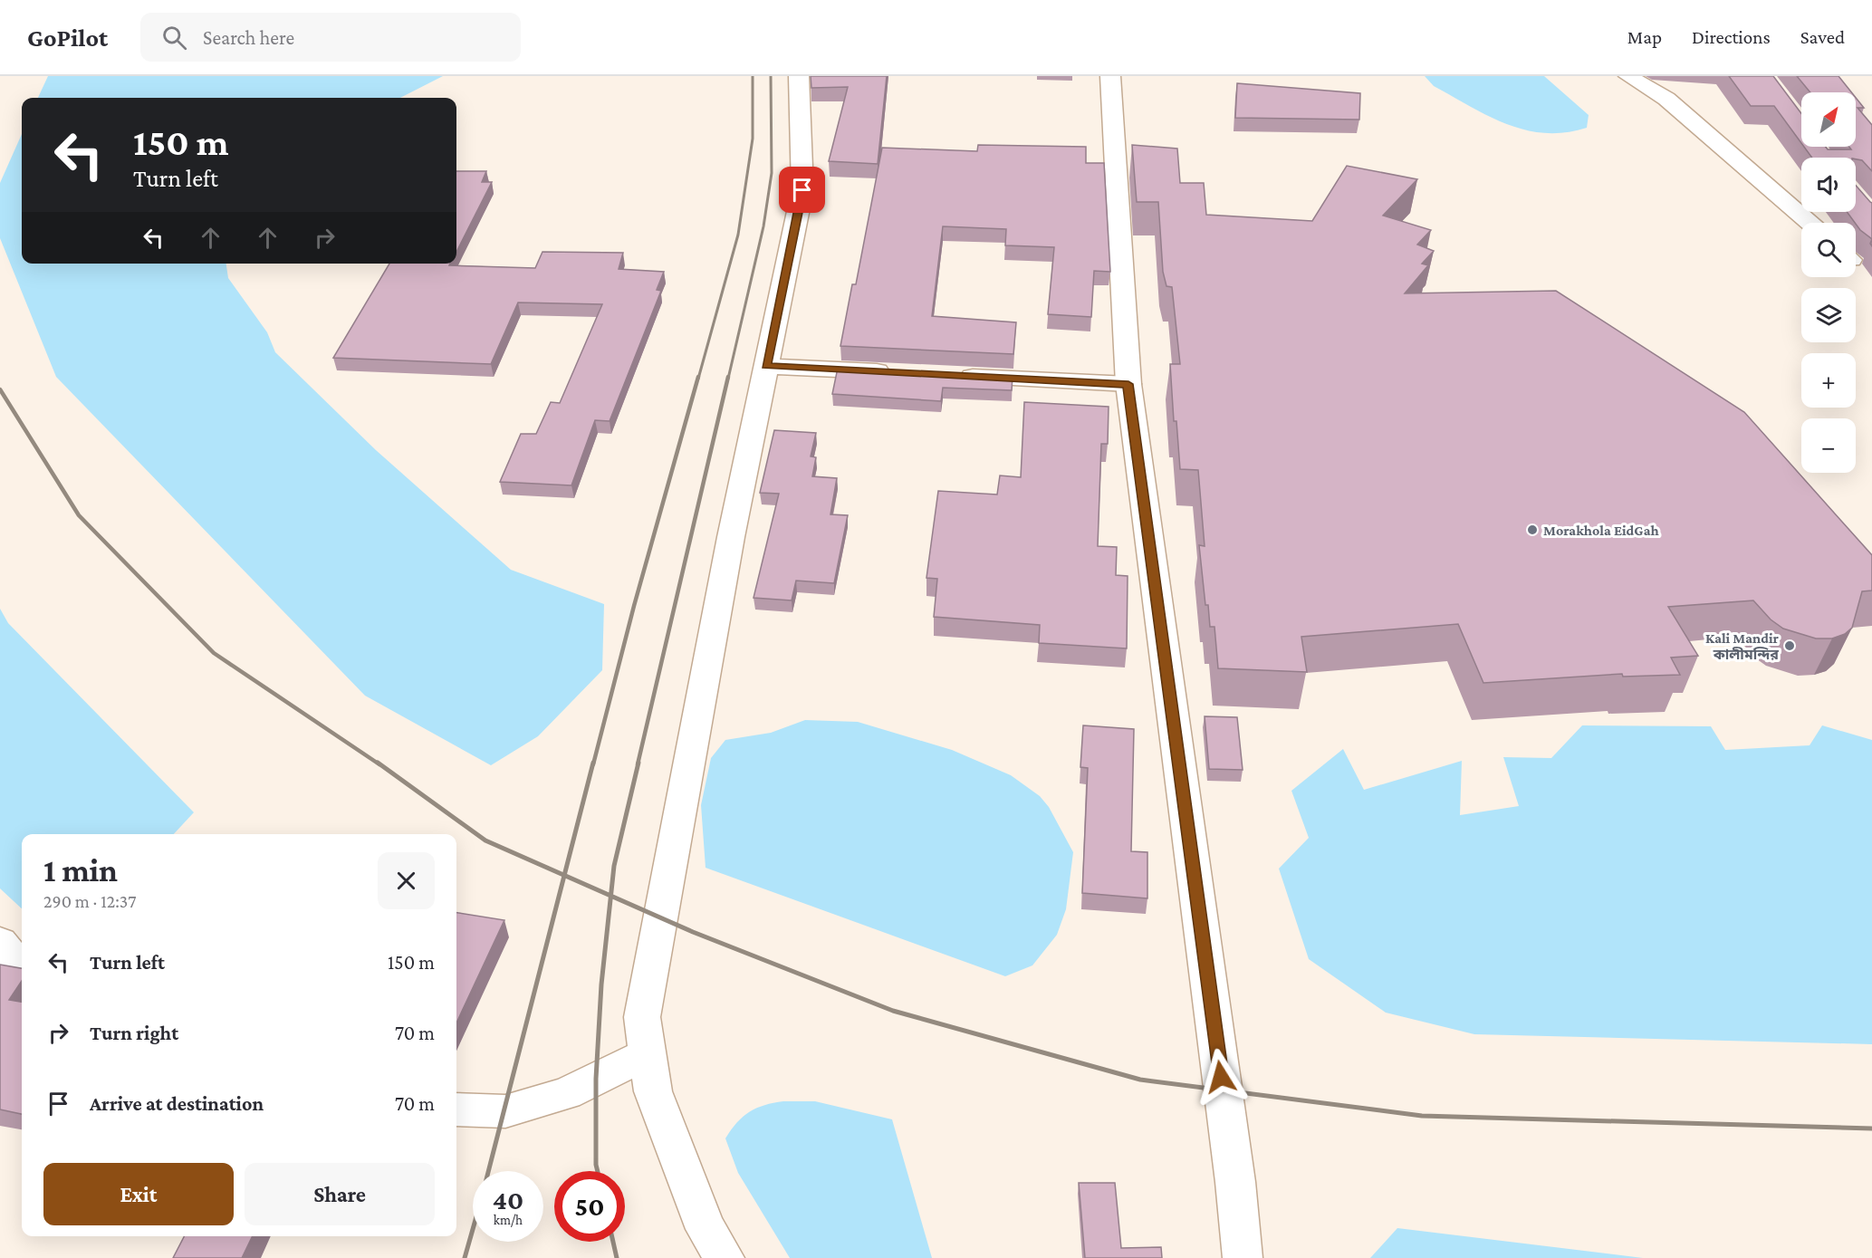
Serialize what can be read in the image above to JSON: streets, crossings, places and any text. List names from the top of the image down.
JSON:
{
  "places": ["Morakhola EidGah", "Kali Mandir কালীমন্দির"],
  "north": "top right",
  "page": {
    "header": "GoPilot",
    "search": "Search here",
    "nav": ["Map", "Directions", "Saved"],
    "map_buttons": ["+", "−"],
    "turn": ["150 m", "Turn left"],
    "heading": ["1 min", "290 m · 12:37"],
    "list": [
      {
        "name": "Turn left",
        "value": "150 m"
      },
      {
        "name": "Turn right",
        "value": "70 m"
      },
      {
        "name": "Arrive at destination",
        "value": "70 m"
      }
    ],
    "buttons": ["Exit", "Share"],
    "speed": "40 km/h",
    "limit": "50"
  }
}
